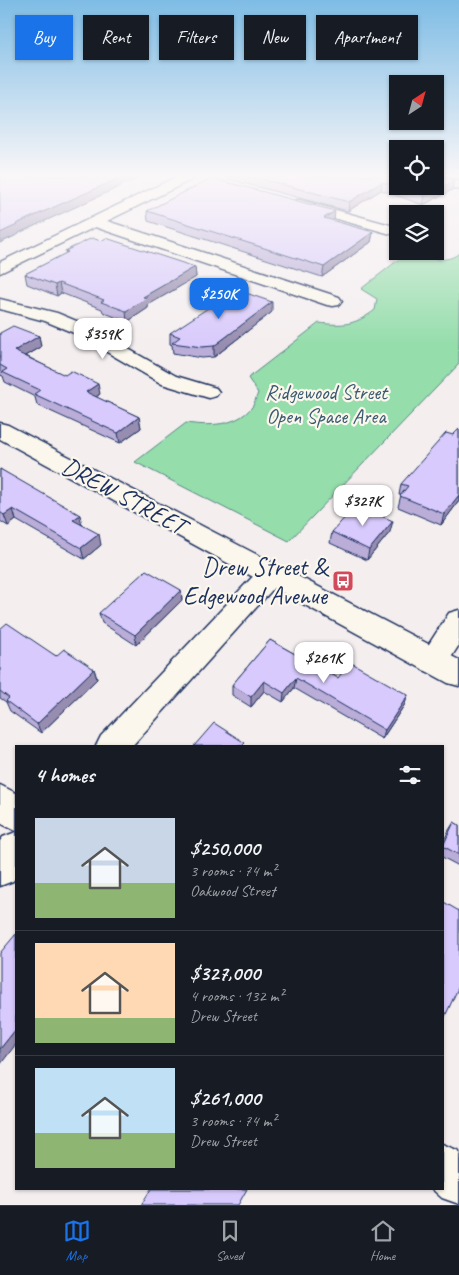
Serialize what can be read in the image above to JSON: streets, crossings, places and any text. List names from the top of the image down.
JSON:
{
  "streets": {
    "street": ["DREW STREET"]
  },
  "parks": ["Ridgewood Street Open Space Area"],
  "places": {
    "bus stop": ["Drew Street & Edgewood Avenue"]
  },
  "north": "top right",
  "page": {
    "chip": [
      "Buy",
      "Rent",
      "Filters",
      "New",
      "Apartment"
    ],
    "price": [
      "$250K",
      "$359K",
      "$327K",
      "$261K"
    ],
    "heading": "4 homes",
    "list": [
      {
        "name": "$250,000",
        "note": "3 rooms · 74 m² · Oakwood Street"
      },
      {
        "name": "$327,000",
        "note": "4 rooms · 132 m² · Drew Street"
      },
      {
        "name": "$261,000",
        "note": "3 rooms · 74 m² · Drew Street"
      }
    ],
    "tabs": ["Map", "Saved", "Home"]
  }
}
